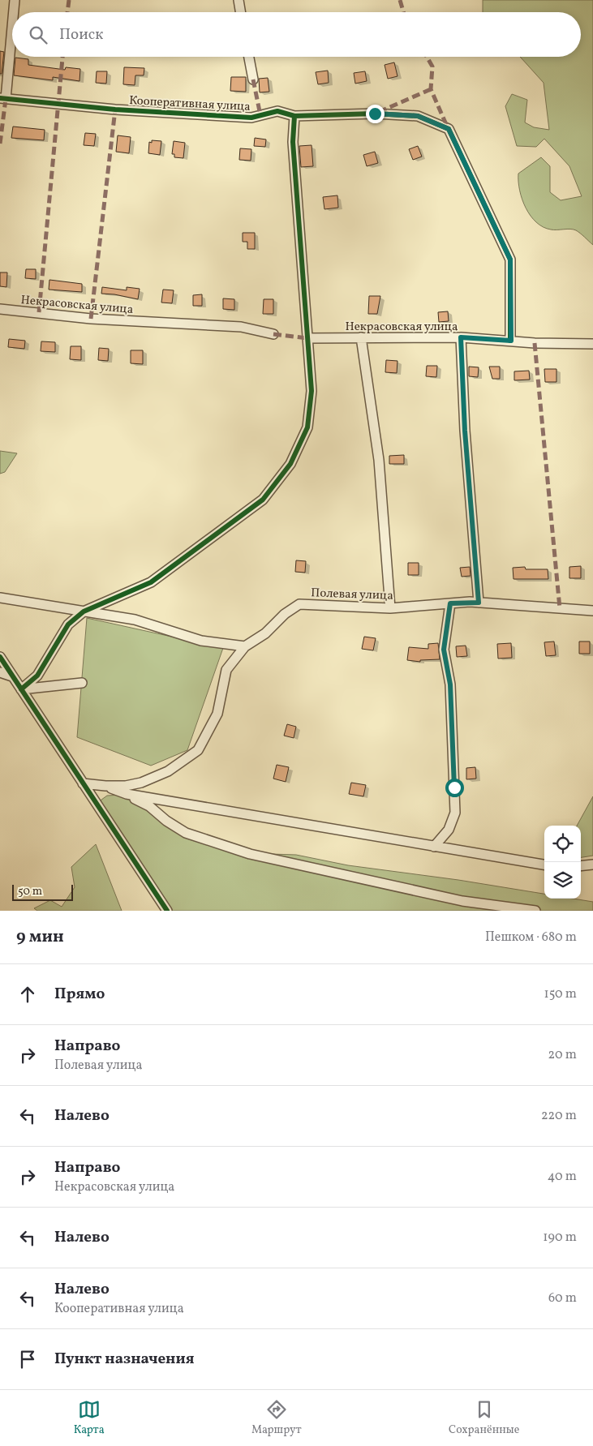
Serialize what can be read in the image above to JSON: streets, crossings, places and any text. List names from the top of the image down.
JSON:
{
  "streets": {
    "street": ["Кооперативная улица", "Некрасовская улица", "Полевая улица"]
  },
  "crossings": [
    ["Кооперативная улица", "Некрасовская улица"]
  ],
  "scale_bar": "50 m",
  "page": {
    "search": "Поиск",
    "scale": "50 m",
    "heading": ["9 мин", "Пешком · 680 m"],
    "list": [
      ["Прямо", "150 m"],
      ["Направо", "Полевая улица", "20 m"],
      ["Налево", "220 m"],
      ["Направо", "Некрасовская улица", "40 m"],
      ["Налево", "190 m"],
      ["Налево", "Кооперативная улица", "60 m"],
      "Пункт назначения"
    ],
    "nav": ["Карта", "Маршрут", "Сохранённые"]
  }
}
